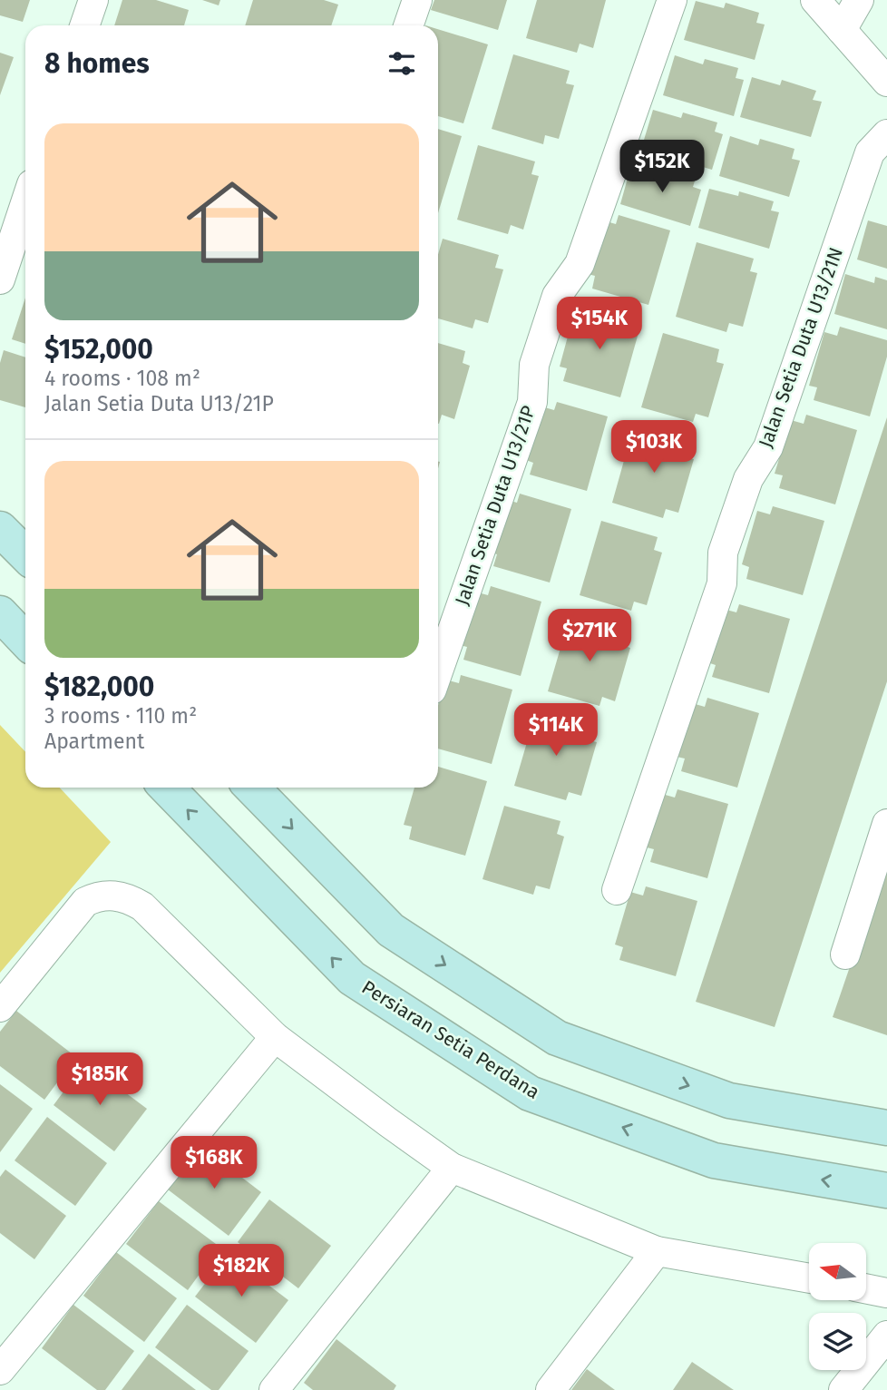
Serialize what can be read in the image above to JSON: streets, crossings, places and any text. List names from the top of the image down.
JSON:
{
  "streets": {
    "main road": ["Persiaran Setia Perdana"],
    "street": ["Jalan Setia Duta U13/21N", "Jalan Setia Duta U13/21P"]
  },
  "north": "left",
  "page": {
    "heading": "8 homes",
    "list": [
      {
        "name": "$152,000",
        "note": "4 rooms · 108 m² · Jalan Setia Duta U13/21P"
      },
      {
        "name": "$182,000",
        "note": "3 rooms · 110 m² · Apartment"
      }
    ],
    "price": [
      "$152K",
      "$154K",
      "$103K",
      "$271K",
      "$114K",
      "$185K",
      "$168K",
      "$182K"
    ]
  }
}
